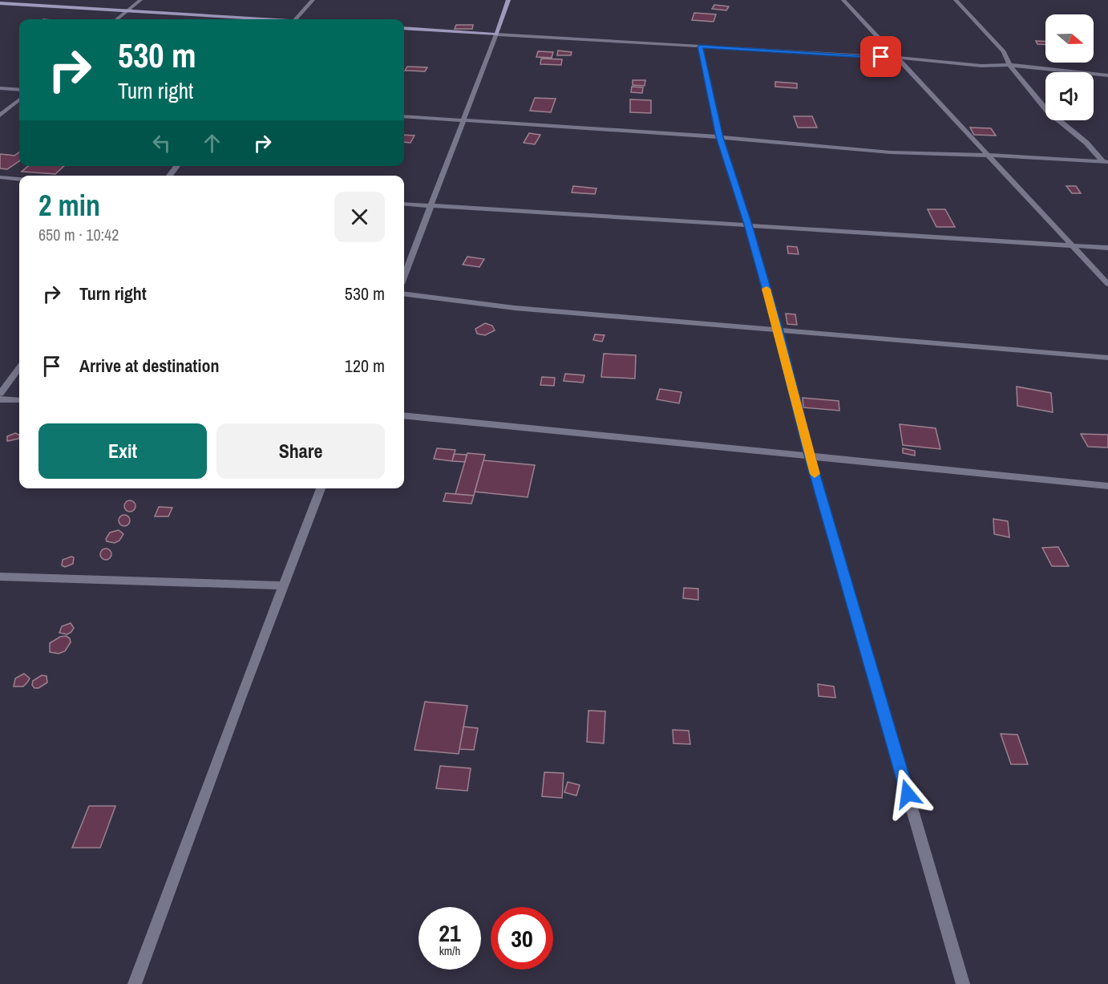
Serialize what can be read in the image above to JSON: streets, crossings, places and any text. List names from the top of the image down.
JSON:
{
  "north": "right",
  "page": {
    "turn": ["530 m", "Turn right"],
    "heading": ["2 min", "650 m · 10:42"],
    "list": [
      {
        "name": "Turn right",
        "value": "530 m"
      },
      {
        "name": "Arrive at destination",
        "value": "120 m"
      }
    ],
    "buttons": ["Exit", "Share"],
    "speed": "21 km/h",
    "limit": "30"
  }
}
